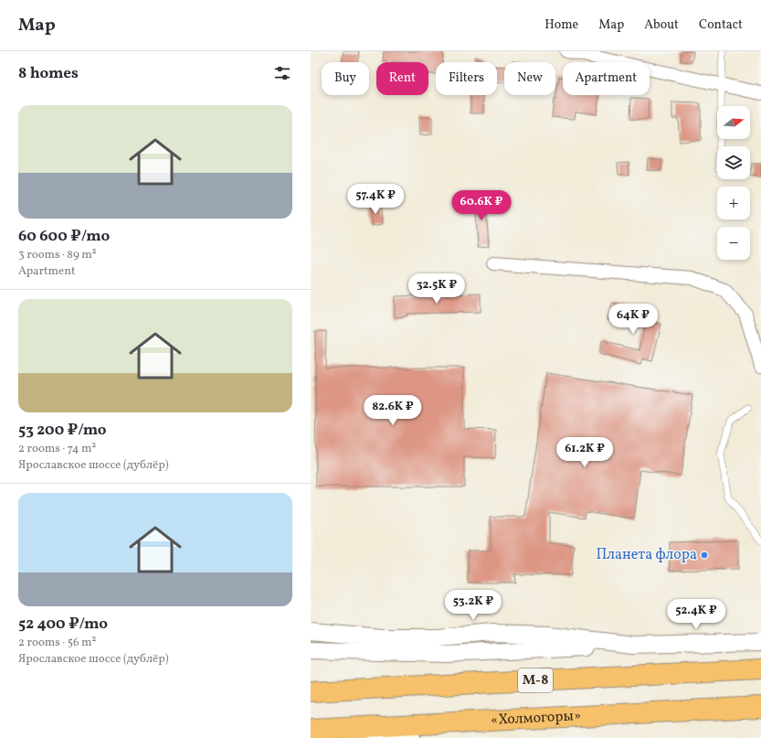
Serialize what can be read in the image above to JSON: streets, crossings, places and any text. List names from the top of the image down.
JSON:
{
  "streets": {
    "highway": ["М-8", "«Холмогоры»"]
  },
  "places": ["Планета флора"],
  "north": "right",
  "page": {
    "header": "Map",
    "nav": [
      "Home",
      "Map",
      "About",
      "Contact"
    ],
    "heading": "8 homes",
    "chip": [
      "Buy",
      "Rent",
      "Filters",
      "New",
      "Apartment"
    ],
    "list": [
      {
        "name": "60 600 ₽/mo",
        "note": "3 rooms · 89 m² · Apartment"
      },
      {
        "name": "53 200 ₽/mo",
        "note": "2 rooms · 74 m² · Ярославское шоссе (дублёр)"
      },
      {
        "name": "52 400 ₽/mo",
        "note": "2 rooms · 56 m² · Ярославское шоссе (дублёр)"
      }
    ],
    "map_buttons": ["+", "−"],
    "price": [
      "57.4K ₽",
      "60.6K ₽",
      "32.5K ₽",
      "64K ₽",
      "82.6K ₽",
      "61.2K ₽",
      "53.2K ₽",
      "52.4K ₽"
    ]
  }
}
